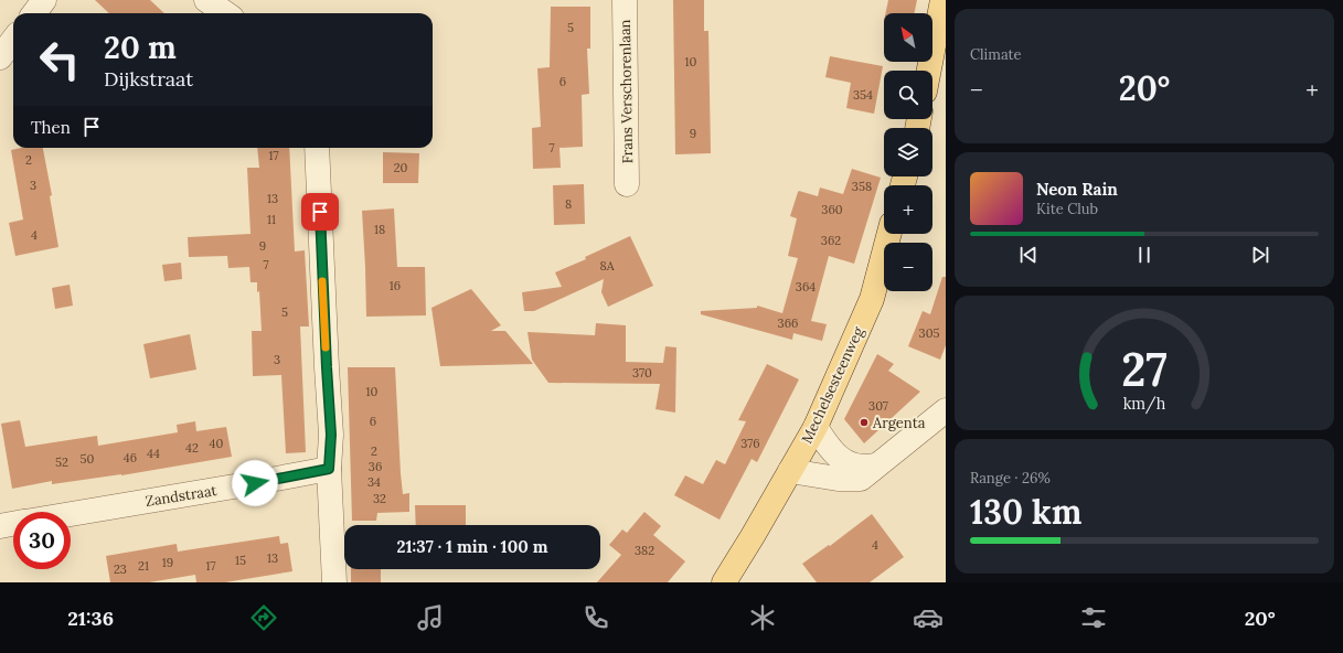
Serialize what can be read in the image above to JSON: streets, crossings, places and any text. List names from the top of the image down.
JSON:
{
  "streets": {
    "main road": ["Mechelsesteenweg"],
    "street": ["Frans Verschorenlaan", "Zandstraat"]
  },
  "places": ["Argenta"],
  "house_numbers": [
    "5",
    "10",
    "6",
    "354",
    "9",
    "7",
    "17",
    "2",
    "20",
    "3",
    "358",
    "13",
    "8",
    "360",
    "11",
    "18",
    "4",
    "362",
    "9",
    "7",
    "8A",
    "16",
    "364",
    "5",
    "366",
    "305",
    "3",
    "370",
    "10",
    "307",
    "6",
    "40",
    "376",
    "42",
    "2",
    "44",
    "46",
    "50",
    "52",
    "36",
    "34",
    "32",
    "4",
    "382",
    "13",
    "15",
    "19",
    "21",
    "17",
    "23"
  ],
  "north": "top left",
  "page": {
    "tile": [
      "Climate",
      ["Range · 26%", "130 km"]
    ],
    "map_buttons": ["+", "−"],
    "turn": ["20 m", "Dijkstraat"],
    "heat": ["−", "20°", "+"],
    "then": "Then",
    "song": ["Neon Rain", "Kite Club"],
    "limit": "30",
    "trip": "21:37 · 1 min · 100 m",
    "tabs": ["21:36", "20°"],
    "gauge": ["27", "km/h"]
  }
}
